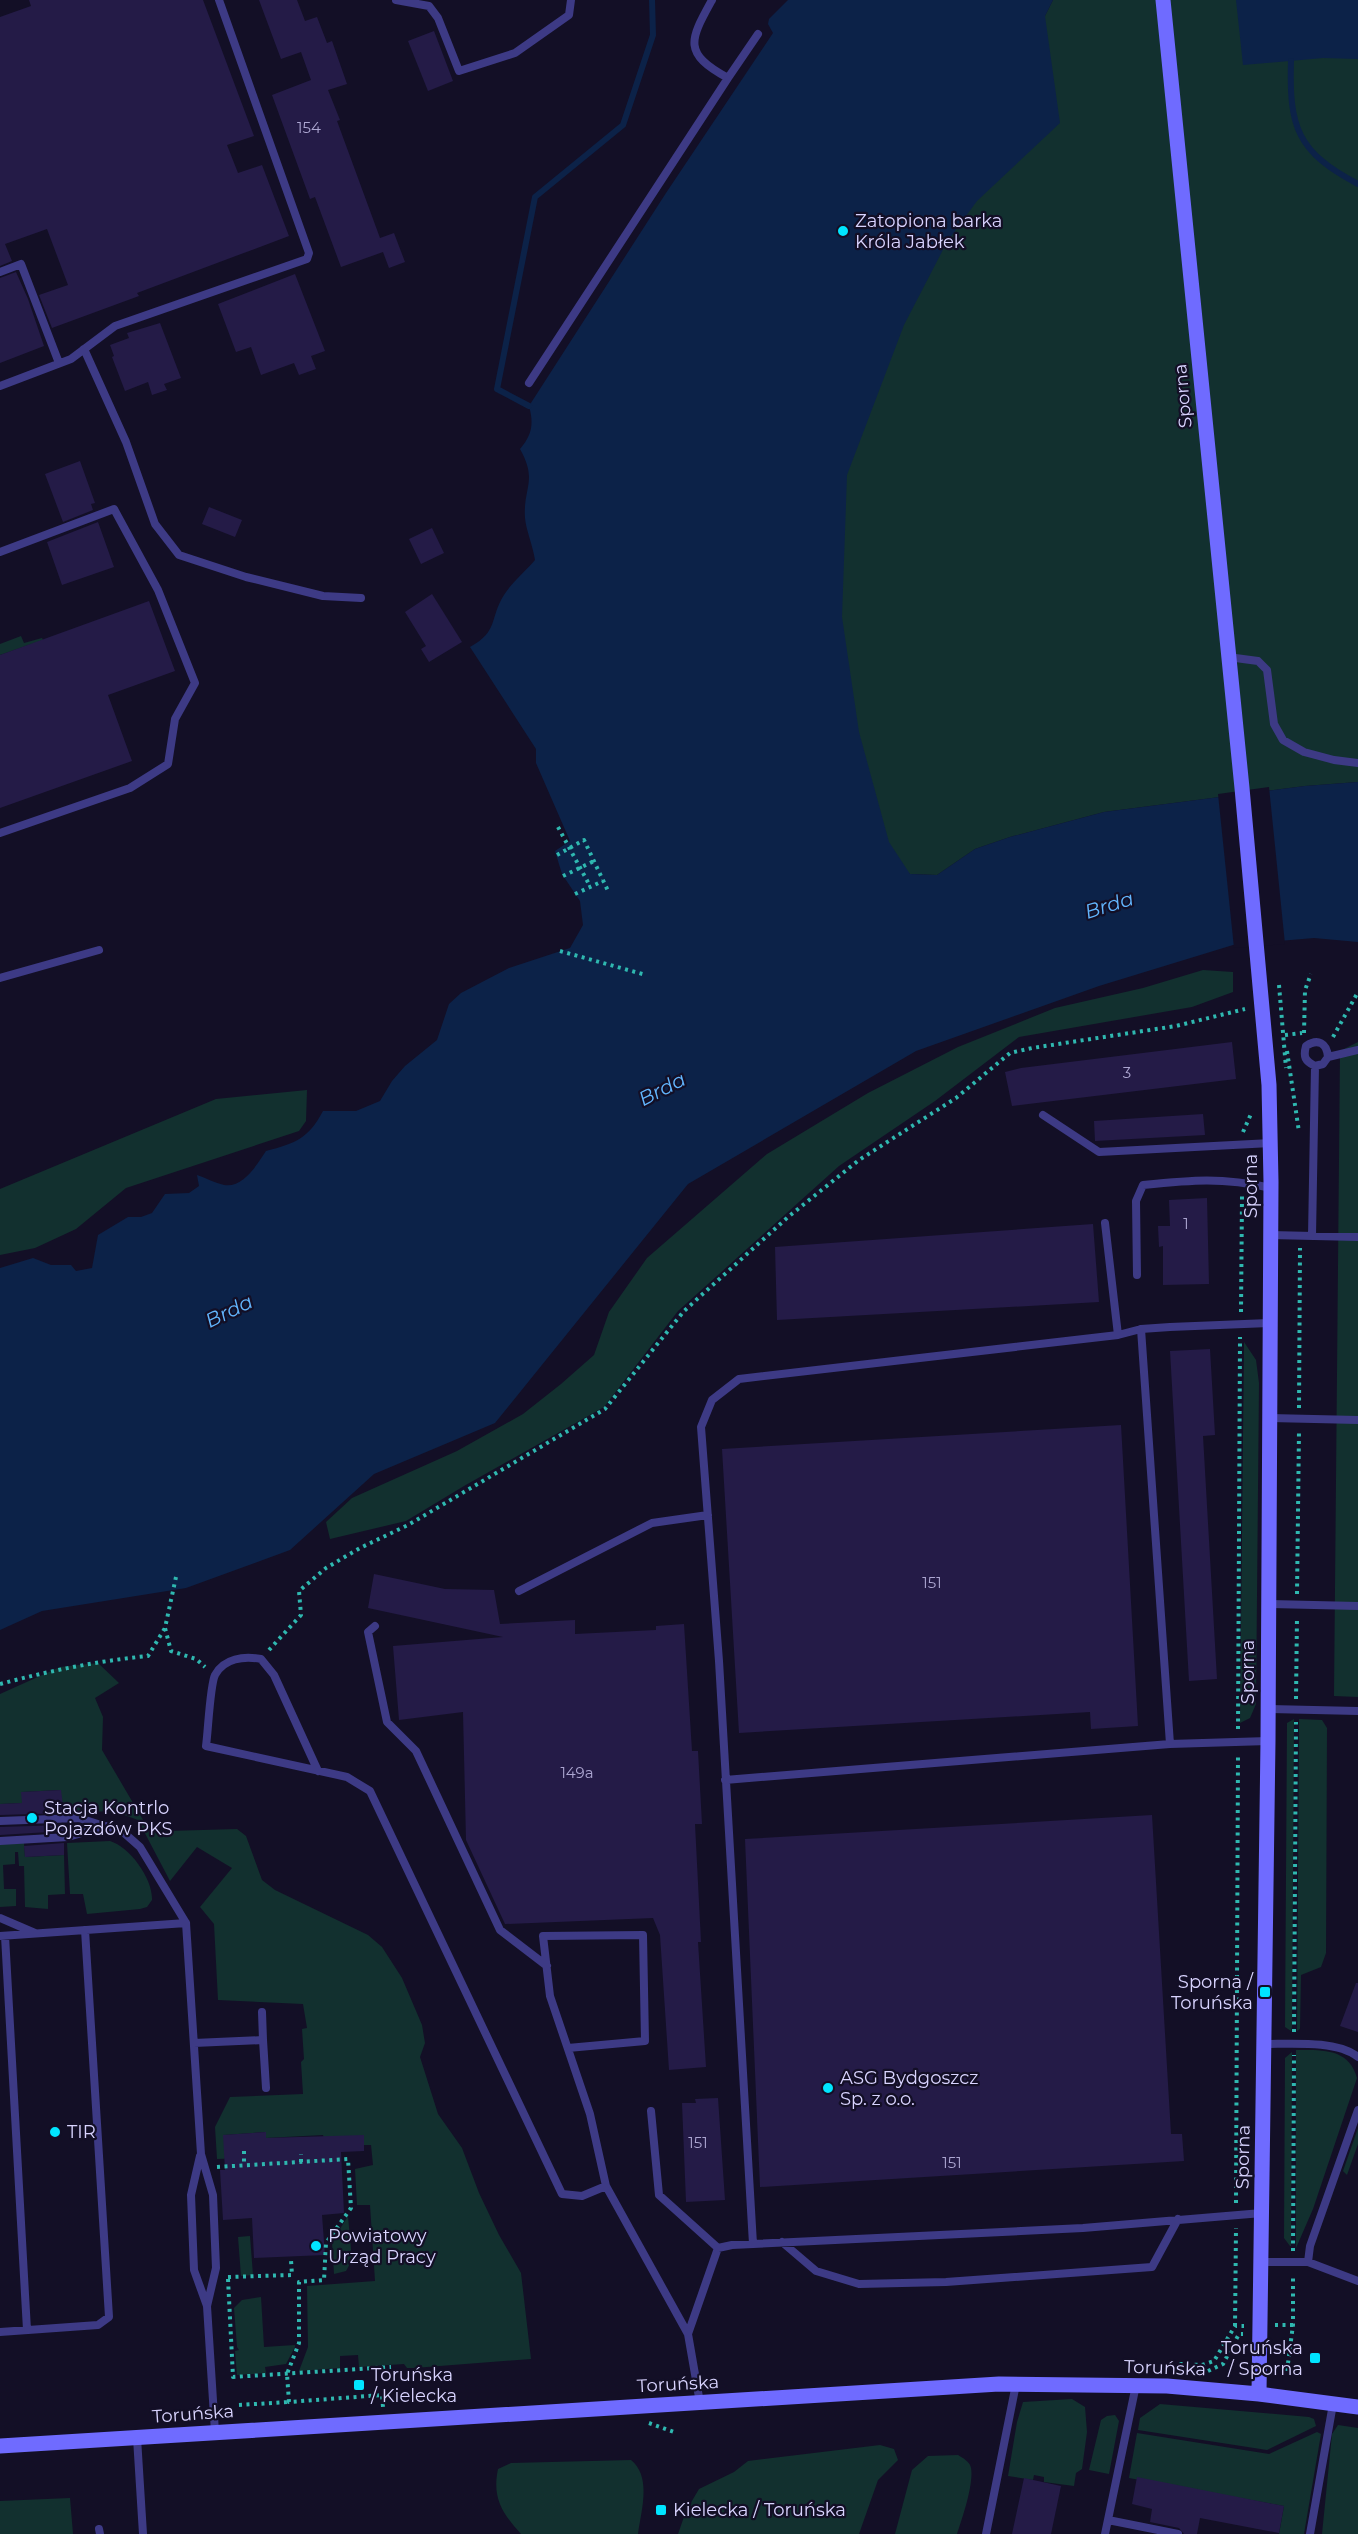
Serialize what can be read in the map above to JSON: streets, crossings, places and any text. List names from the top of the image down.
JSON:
{
  "streets": {
    "street": ["Sporna", "Toruńska"]
  },
  "crossings": [
    ["Sporna", "Toruńska"]
  ],
  "water": ["Brda"],
  "places": {
    "other": [
      "Zatopiona barka Króla Jabłek",
      "Stacja Kontrlo Pojazdów PKS",
      "ASG Bydgoszcz Sp. z o.o.",
      "TIR",
      "Powiatowy Urząd Pracy"
    ],
    "transit": [
      "Sporna / Toruńska",
      "Toruńska / Sporna",
      "Toruńska / Kielecka",
      "Kielecka / Toruńska"
    ]
  },
  "house_numbers": [
    "154",
    "3",
    "1",
    "151",
    "149a",
    "151",
    "151"
  ]
}
